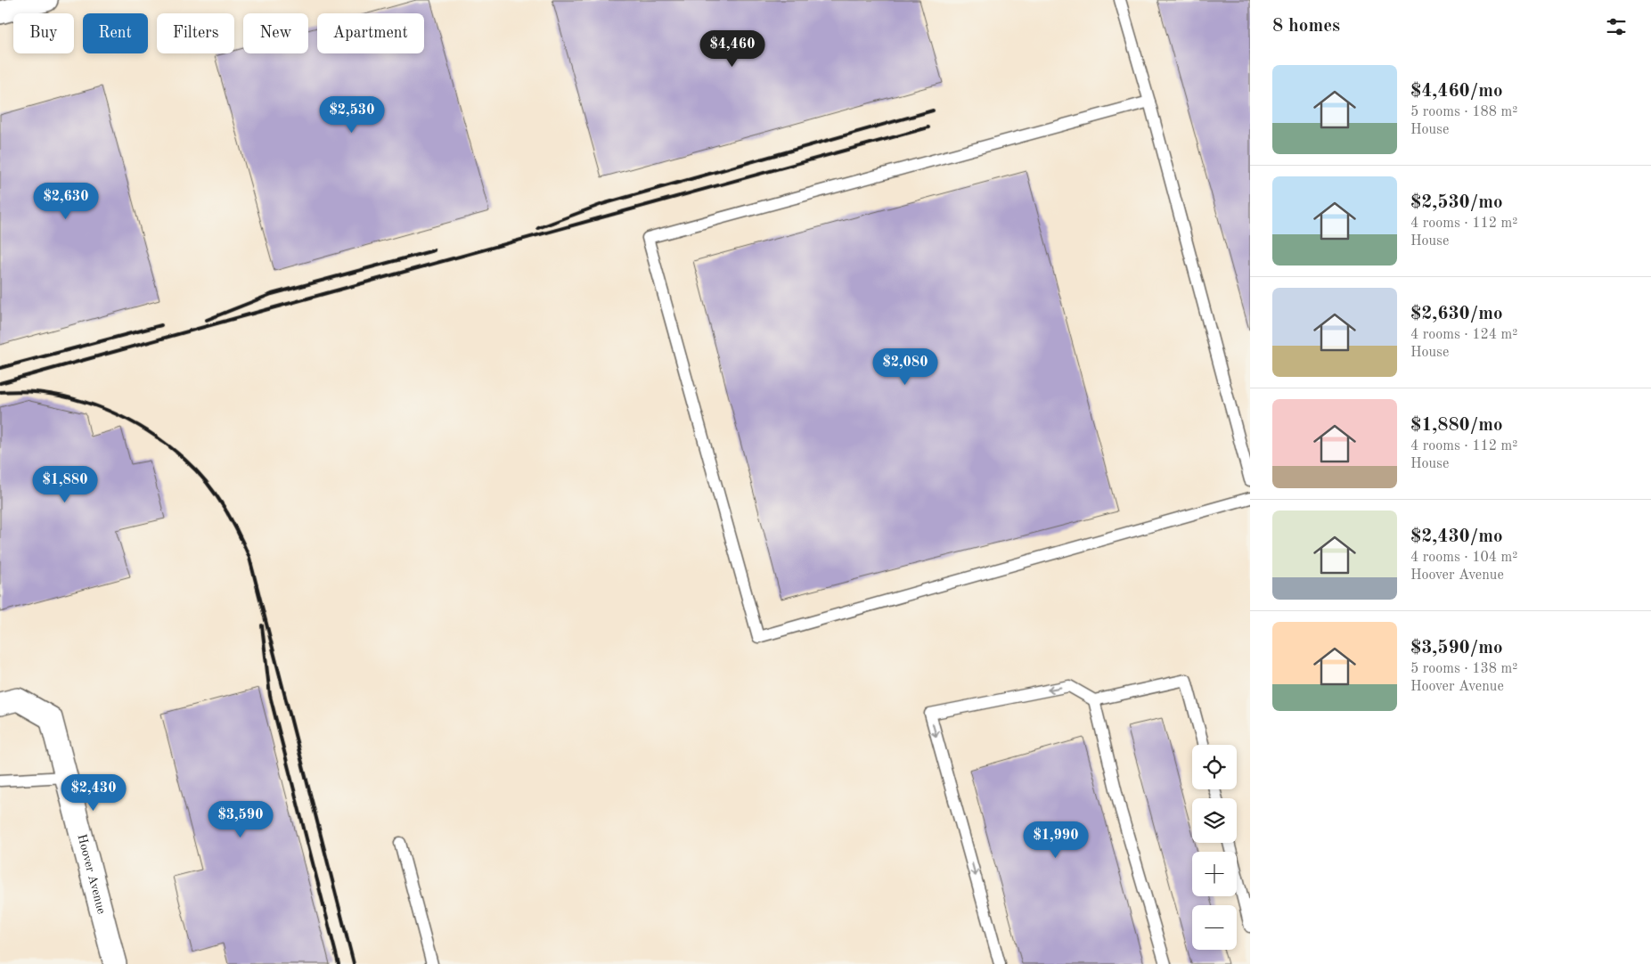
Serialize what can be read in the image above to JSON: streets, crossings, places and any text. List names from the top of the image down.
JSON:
{
  "streets": {
    "street": ["Hoover Avenue"]
  },
  "page": {
    "heading": "8 homes",
    "chip": [
      "Buy",
      "Rent",
      "Filters",
      "New",
      "Apartment"
    ],
    "price": [
      "$4,460",
      "$2,530",
      "$2,630",
      "$2,080",
      "$1,880",
      "$2,430",
      "$3,590",
      "$1,990"
    ],
    "list": [
      {
        "name": "$4,460/mo",
        "note": "5 rooms · 188 m² · House"
      },
      {
        "name": "$2,530/mo",
        "note": "4 rooms · 112 m² · House"
      },
      {
        "name": "$2,630/mo",
        "note": "4 rooms · 124 m² · House"
      },
      {
        "name": "$1,880/mo",
        "note": "4 rooms · 112 m² · House"
      },
      {
        "name": "$2,430/mo",
        "note": "4 rooms · 104 m² · Hoover Avenue"
      },
      {
        "name": "$3,590/mo",
        "note": "5 rooms · 138 m² · Hoover Avenue"
      }
    ],
    "map_buttons": ["+", "−"]
  }
}
